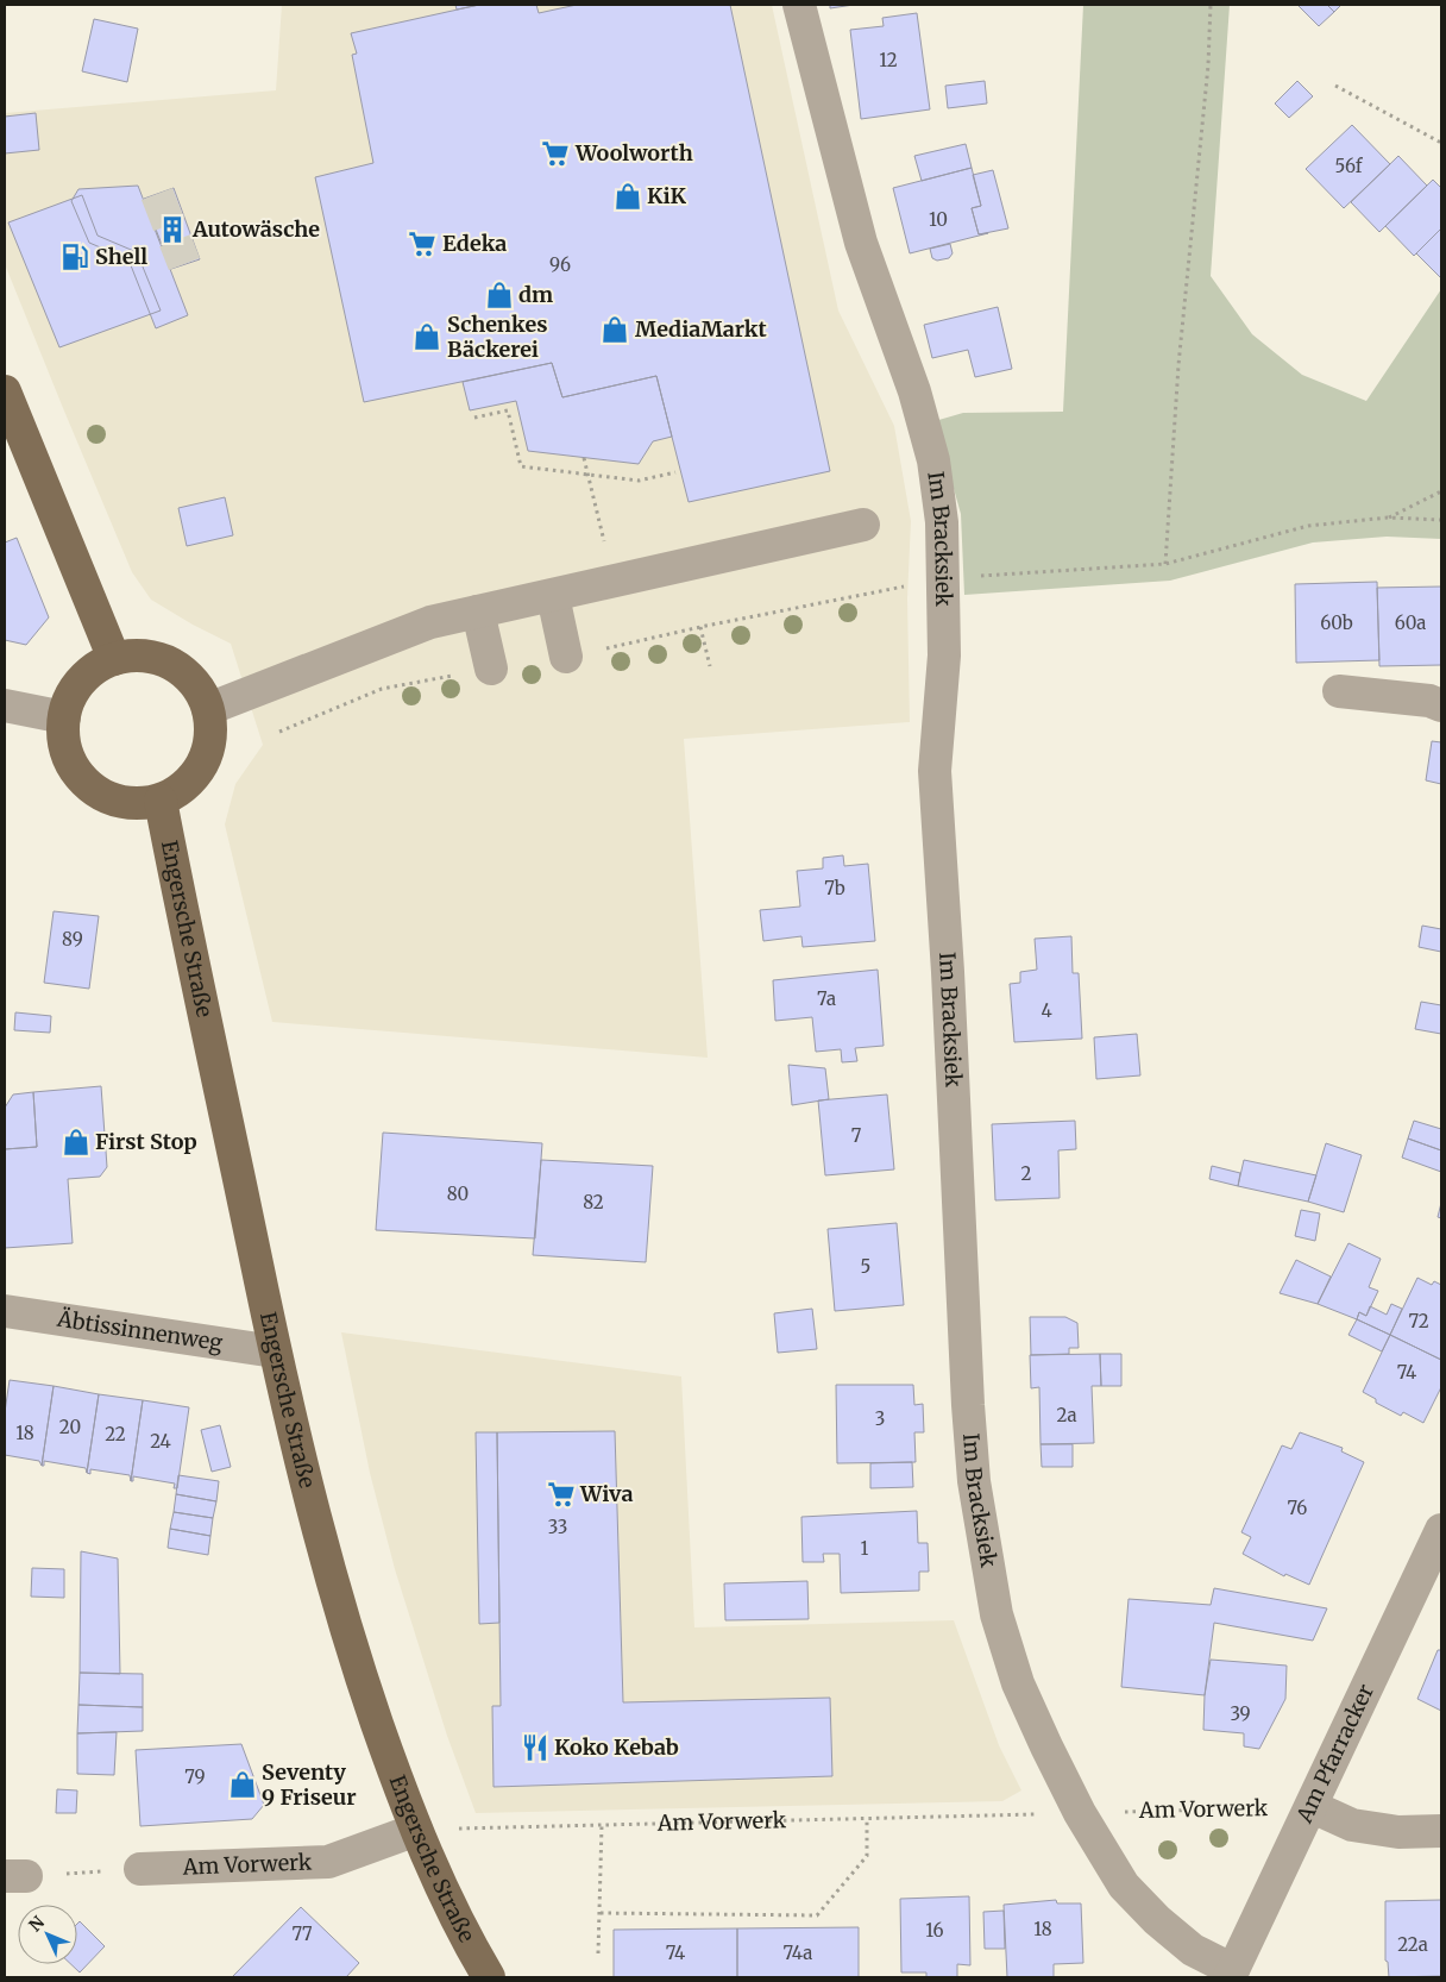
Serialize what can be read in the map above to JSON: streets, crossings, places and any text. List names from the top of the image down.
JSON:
{
  "streets": {
    "main road": ["Engersche Straße"],
    "street": [
      "Im Bracksiek",
      "Äbtissinnenweg",
      "Am Pfarracker",
      "Am Vorwerk"
    ]
  },
  "crossings": [
    ["Im Bracksiek", "Am Pfarracker"],
    ["Im Bracksiek", "Am Vorwerk"],
    ["Engersche Straße", "Äbtissinnenweg"],
    ["Engersche Straße", "Am Vorwerk"],
    ["Am Pfarracker", "Am Vorwerk"]
  ],
  "places": {
    "supermarket": ["Woolworth", "Edeka", "Wiva"],
    "shop": [
      "KiK",
      "dm",
      "MediaMarkt",
      "Schenkes Bäckerei",
      "First Stop",
      "Seventy 9 Friseur"
    ],
    "building": ["Autowäsche"],
    "fuel station": ["Shell"],
    "restaurant": ["Koko Kebab"]
  },
  "house_numbers": [
    "12",
    "56f",
    "10",
    "96",
    "60b",
    "60a",
    "7b",
    "89",
    "7a",
    "4",
    "7",
    "2",
    "80",
    "82",
    "5",
    "72",
    "74",
    "2a",
    "3",
    "20",
    "18",
    "22",
    "24",
    "76",
    "33",
    "1",
    "39",
    "79",
    "18",
    "16",
    "77",
    "22a",
    "74",
    "74a"
  ],
  "north": "top left"
}
